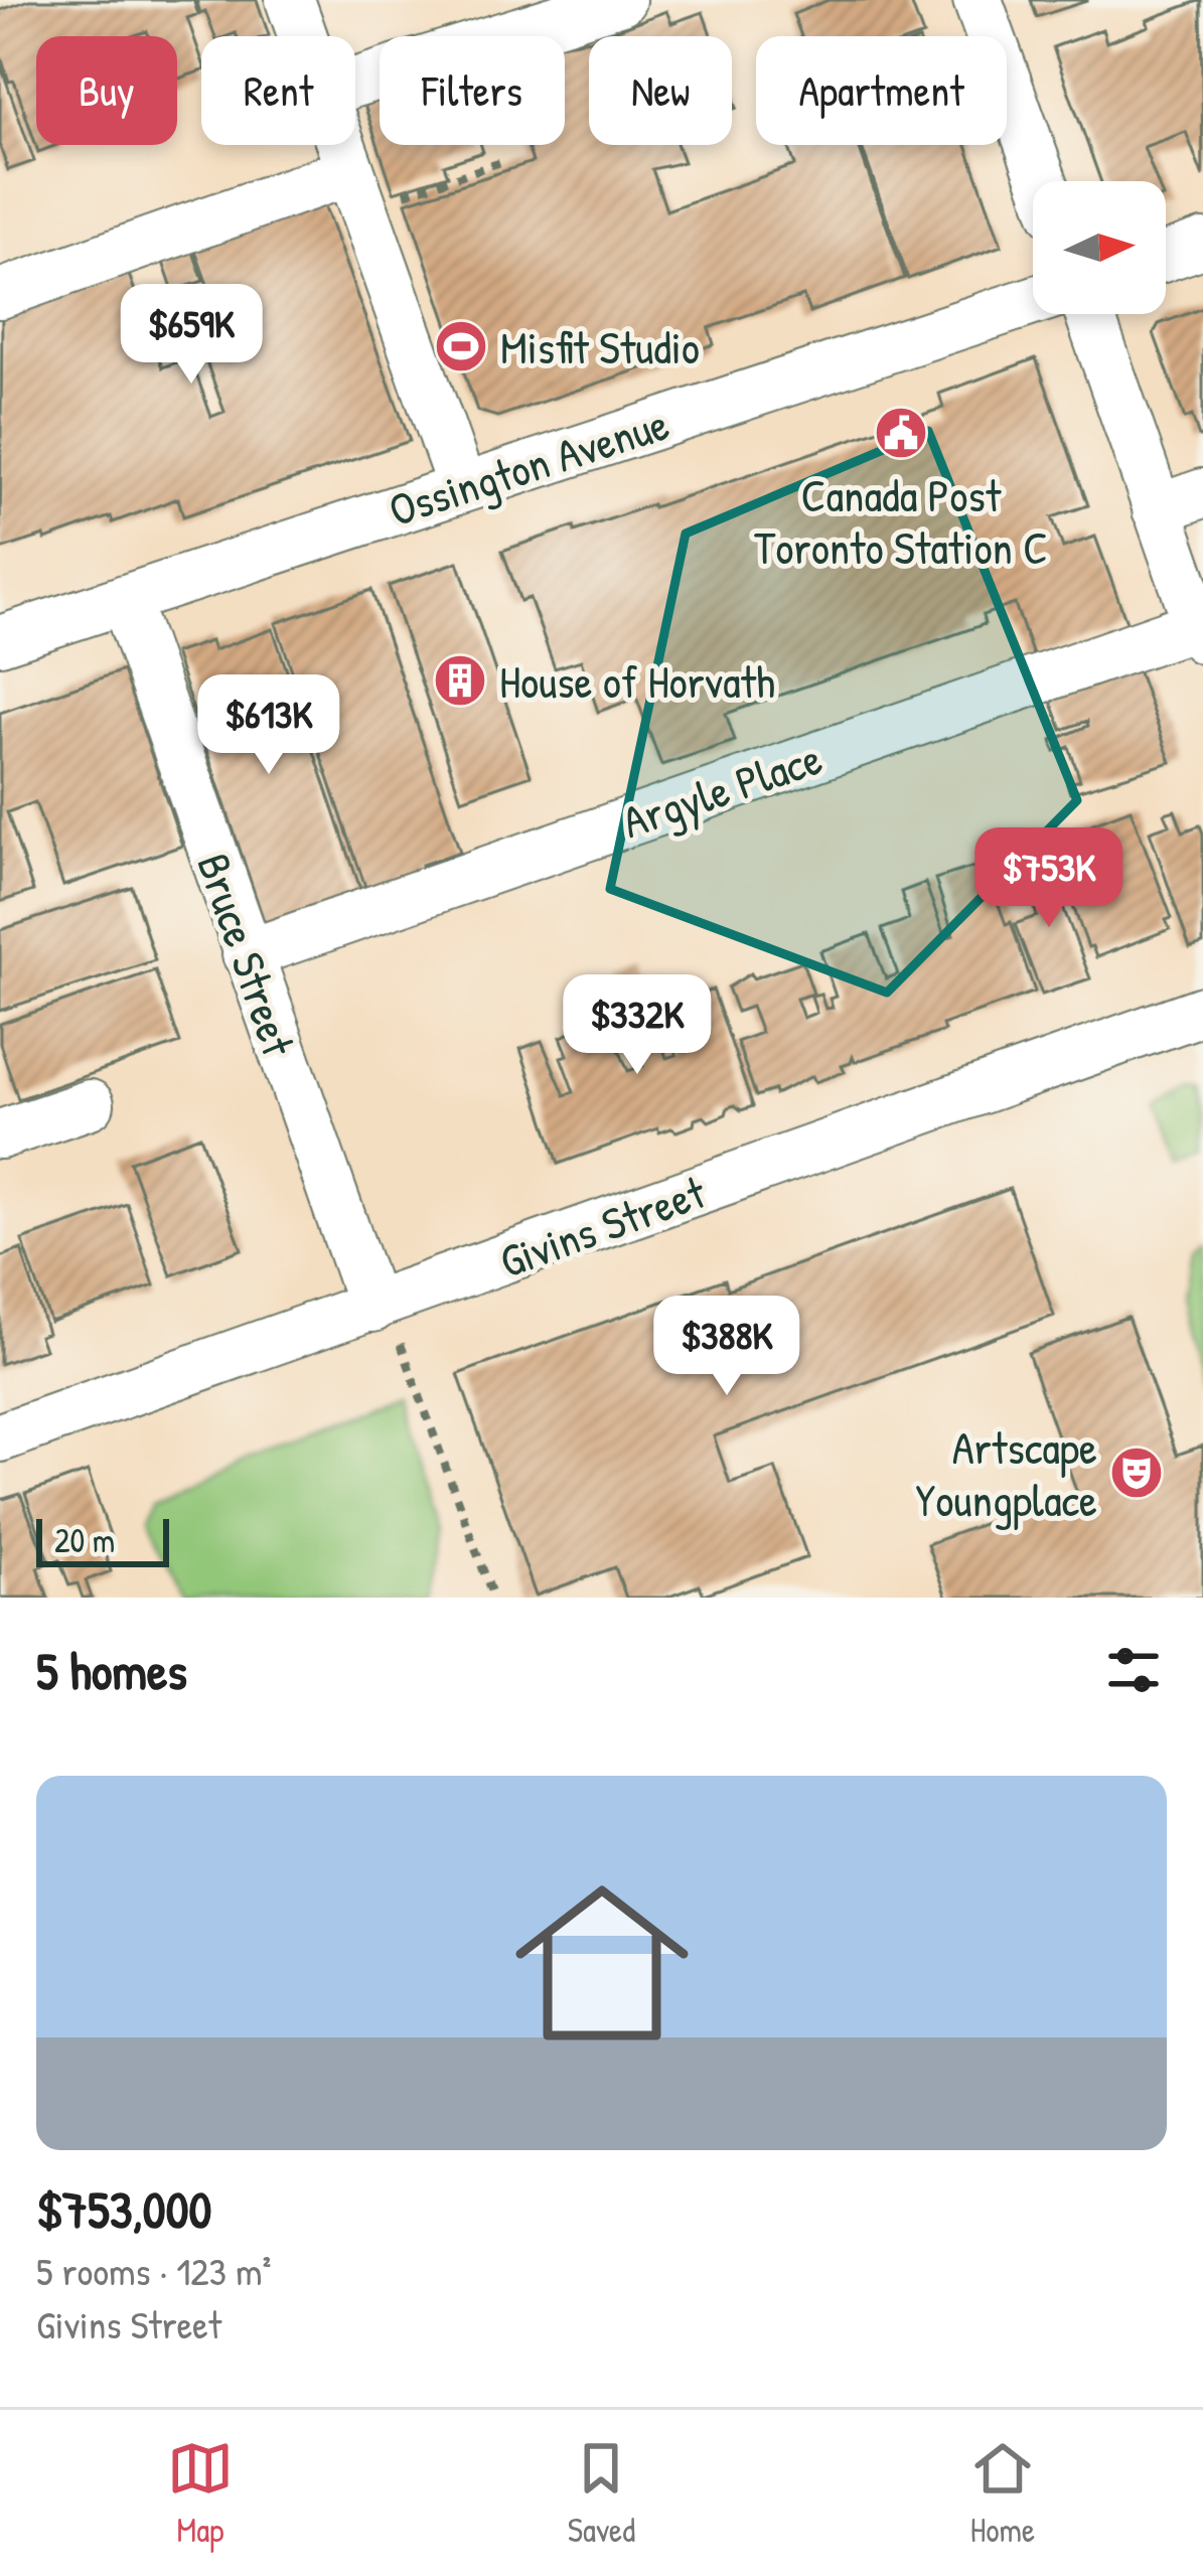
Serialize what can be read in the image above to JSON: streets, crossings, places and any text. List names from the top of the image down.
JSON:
{
  "streets": {
    "street": [
      "Ossington Avenue",
      "Argyle Place",
      "Bruce Street",
      "Givins Street"
    ]
  },
  "crossings": [
    ["Ossington Avenue", "Bruce Street"],
    ["Argyle Place", "Bruce Street"],
    ["Bruce Street", "Givins Street"]
  ],
  "places": {
    "sports": ["Misfit Studio"],
    "public building": ["Canada Post Toronto Station C"],
    "building": ["House of Horvath"],
    "theatre": ["Artscape Youngplace"]
  },
  "scale_bar": "20 m",
  "north": "right",
  "page": {
    "chip": [
      "Buy",
      "Rent",
      "Filters",
      "New",
      "Apartment"
    ],
    "price": [
      "$659K",
      "$613K",
      "$753K",
      "$332K",
      "$388K"
    ],
    "scale": "20 m",
    "heading": "5 homes",
    "list": [
      {
        "name": "$753,000",
        "note": "5 rooms · 123 m² · Givins Street"
      }
    ],
    "tabs": ["Map", "Saved", "Home"]
  }
}
